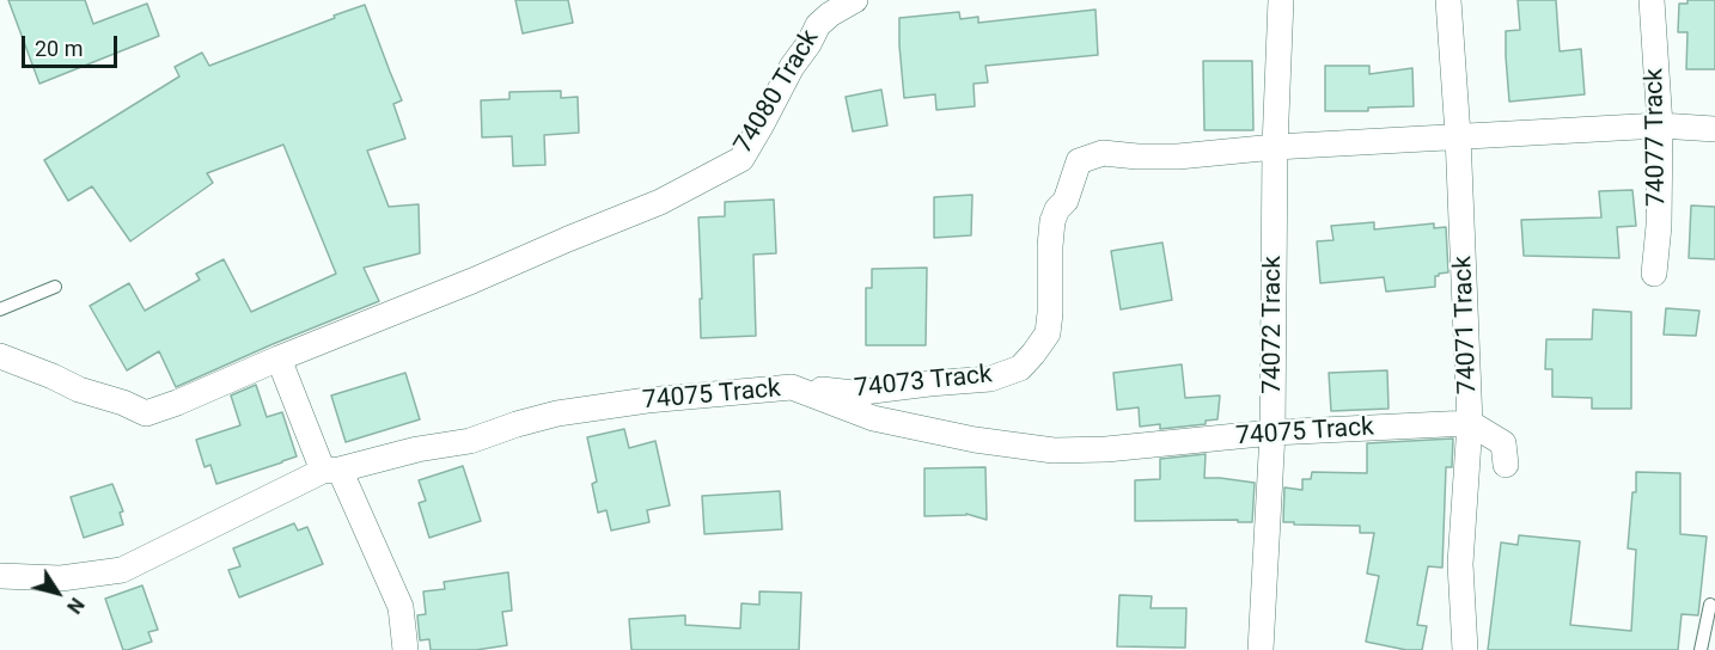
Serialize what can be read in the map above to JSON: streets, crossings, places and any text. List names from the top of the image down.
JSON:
{
  "streets": {
    "street": [
      "74080 Track",
      "74077 Track",
      "74072 Track",
      "74071 Track",
      "74073 Track",
      "74075 Track"
    ]
  },
  "crossings": [
    ["74077 Track", "74073 Track"],
    ["74072 Track", "74073 Track"],
    ["74072 Track", "74075 Track"],
    ["74071 Track", "74073 Track"],
    ["74071 Track", "74075 Track"],
    ["74073 Track", "74075 Track"]
  ],
  "scale_bar": "20 m",
  "north": "bottom right"
}
